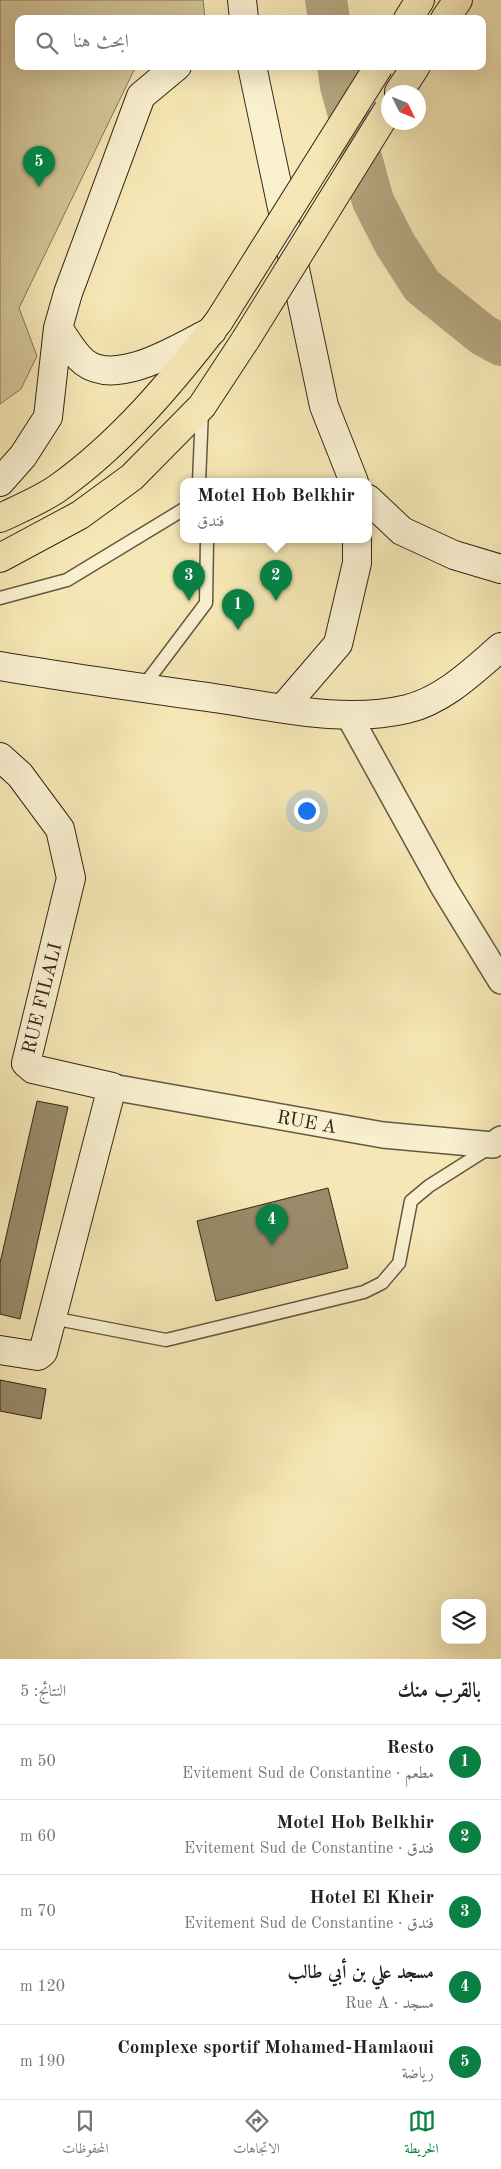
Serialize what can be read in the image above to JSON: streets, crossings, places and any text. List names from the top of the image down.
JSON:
{
  "streets": {
    "street": ["RUE FILALI", "RUE A"]
  },
  "crossings": [
    ["RUE FILALI", "RUE A"]
  ],
  "north": "bottom right",
  "page": {
    "search": "ابحث هنا",
    "pins": [
      "5",
      "2",
      "3",
      "1",
      "4"
    ],
    "popup": ["Motel Hob Belkhir", "فندق"],
    "heading": ["بالقرب منك", "النتائج: 5"],
    "list": [
      {
        "mark": "1",
        "name": "Resto",
        "note": "مطعم · Evitement Sud de Constantine",
        "value": "50 m"
      },
      {
        "mark": "2",
        "name": "Motel Hob Belkhir",
        "note": "فندق · Evitement Sud de Constantine",
        "value": "60 m"
      },
      {
        "mark": "3",
        "name": "Hotel El Kheir",
        "note": "فندق · Evitement Sud de Constantine",
        "value": "70 m"
      },
      {
        "mark": "4",
        "name": "مسجد علي بن أبي طالب",
        "note": "مسجد · Rue A",
        "value": "120 m"
      },
      {
        "mark": "5",
        "name": "Complexe sportif Mohamed-Hamlaoui",
        "note": "رياضة",
        "value": "190 m"
      }
    ],
    "nav": ["الخريطة", "الاتجاهات", "المحفوظات"]
  }
}
